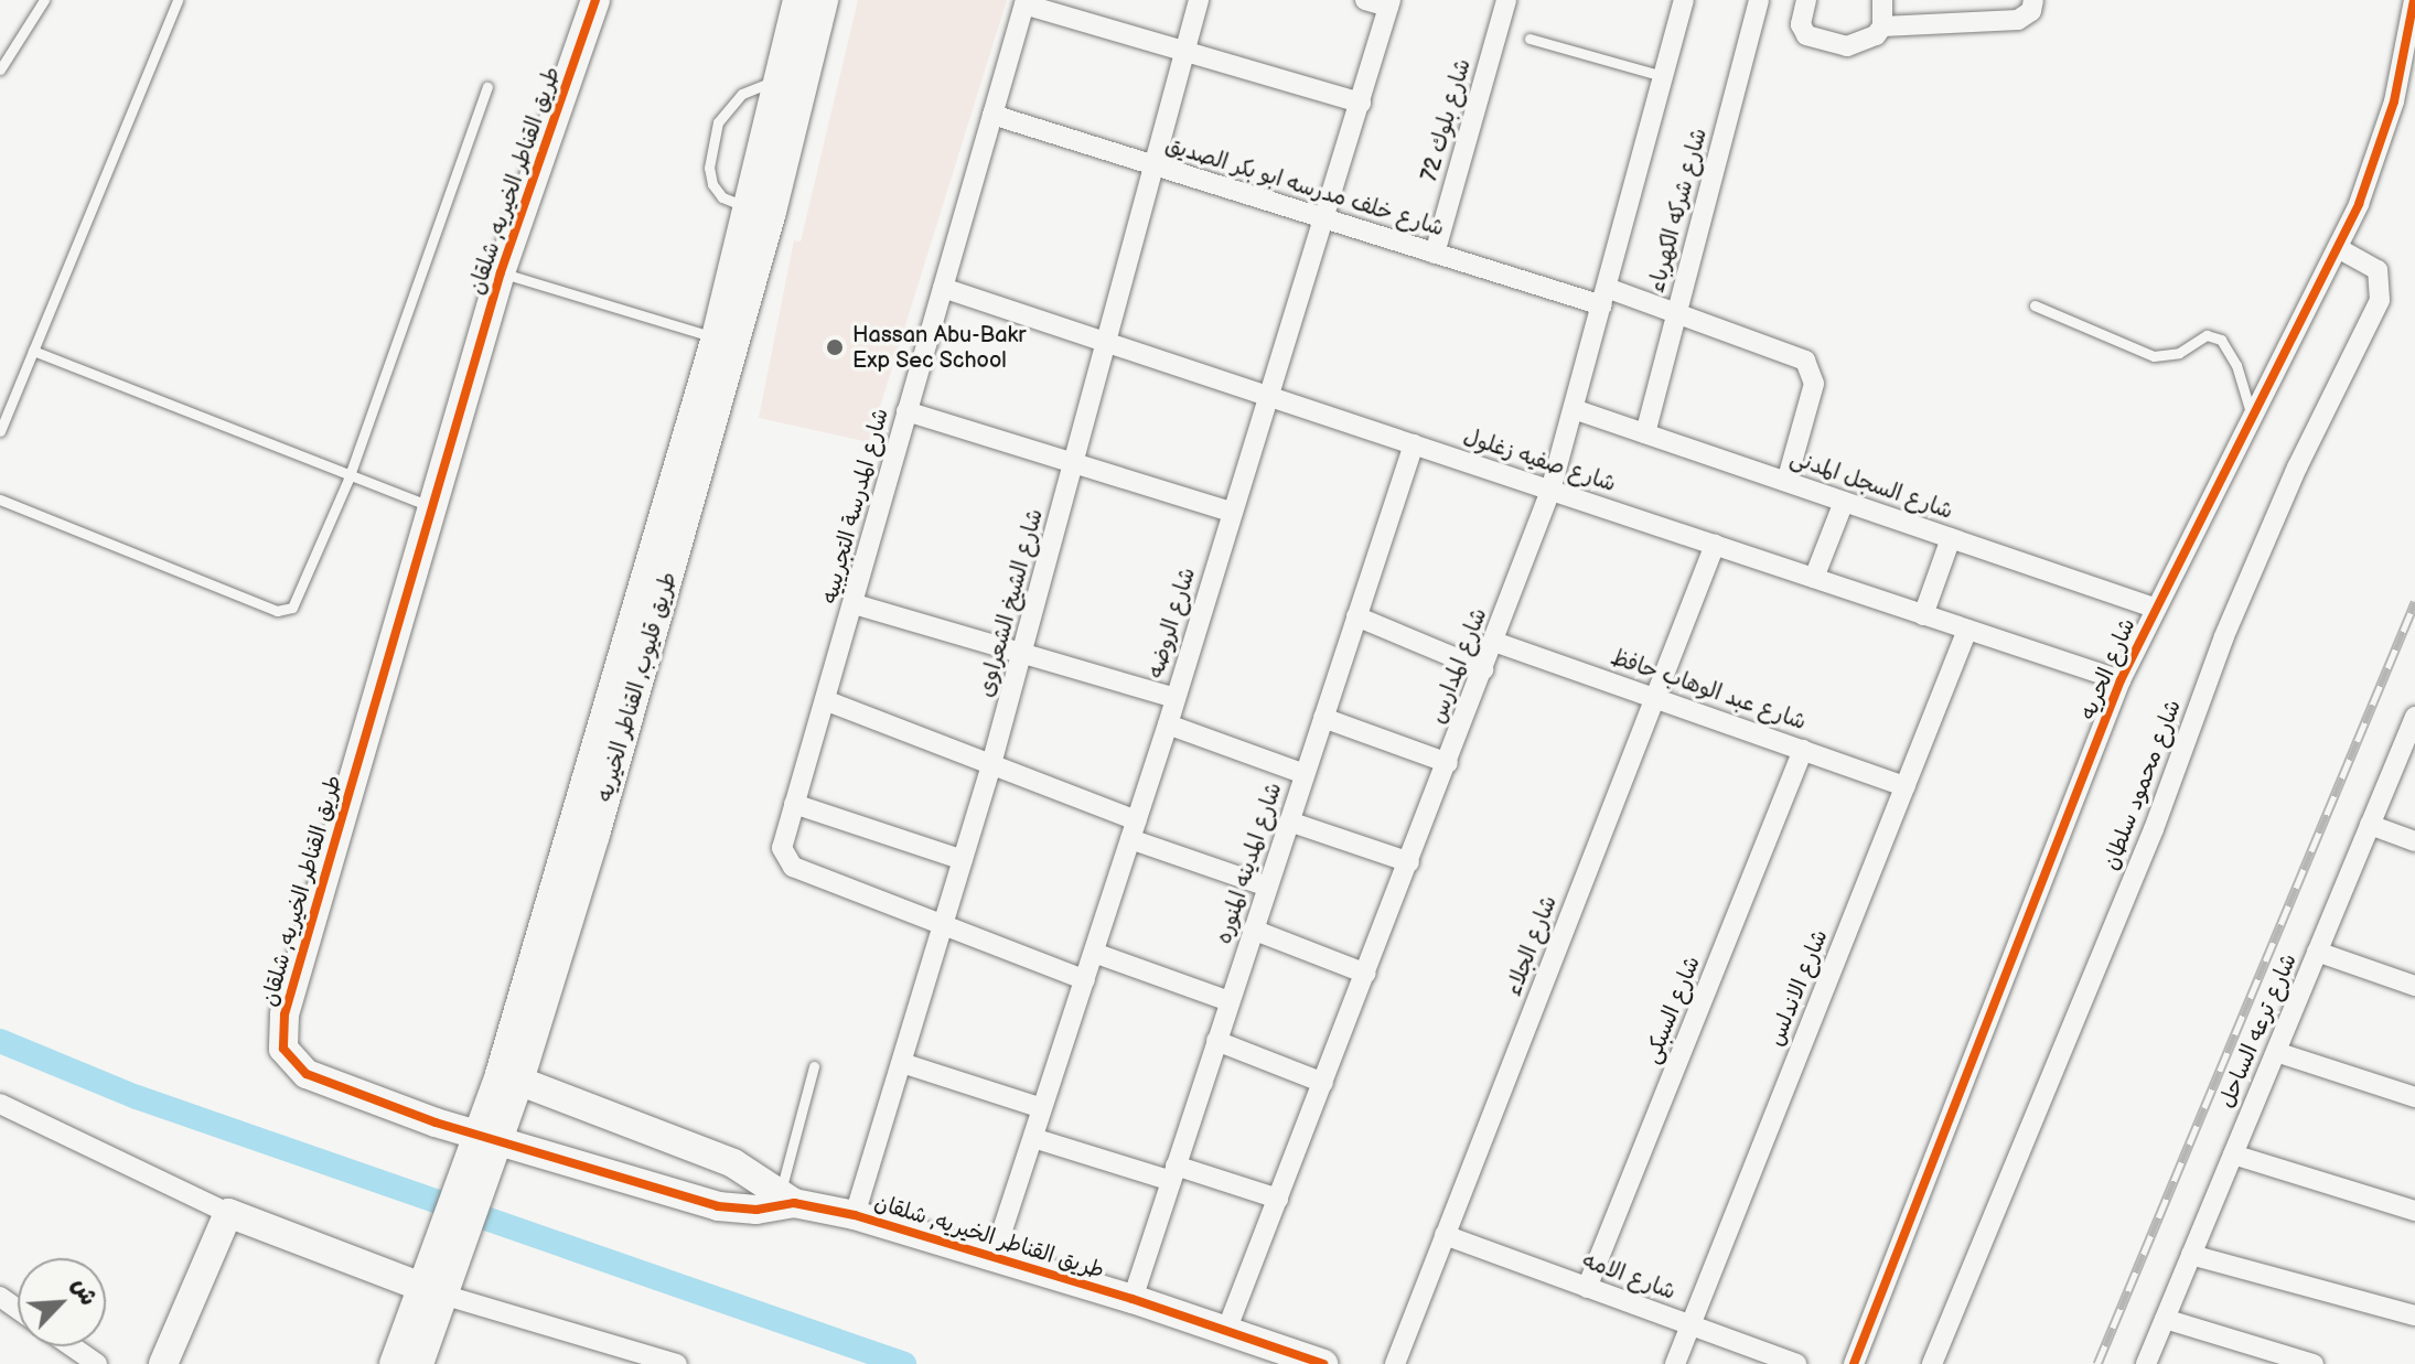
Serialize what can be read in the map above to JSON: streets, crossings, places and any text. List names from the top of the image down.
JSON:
{
  "streets": {
    "street": [
      "شارع بلوك 72",
      "طريق القناطر الخيريه, شلقان",
      "شارع خلف مدرسه ابو بكر الصديق",
      "شارع شركه الكهرباء",
      "شارع صفيه زغلول",
      "شارع السجل المدنى",
      "شارع المدرسة التجريبيه",
      "شارع الشيخ الشعراوى",
      "شارع الروضه",
      "شارع المدارس",
      "شارع الحريه",
      "طريق قليوب, القناطر الخيريه",
      "شارع عبد الوهاب حافظ",
      "شارع محمود سلطان",
      "شارع المدينه المنوره",
      "شارع الجلاء",
      "شارع الاندلس",
      "شارع السبكى",
      "شارع ترعه الساحل",
      "شارع الامه"
    ]
  },
  "crossings": [
    ["شارع بلوك 72", "شارع خلف مدرسه ابو بكر الصديق"],
    ["طريق القناطر الخيريه, شلقان", "شارع الشيخ الشعراوى"],
    ["طريق القناطر الخيريه, شلقان", "شارع الروضه"],
    ["طريق القناطر الخيريه, شلقان", "شارع المدارس"],
    ["طريق القناطر الخيريه, شلقان", "طريق قليوب, القناطر الخيريه"],
    ["طريق القناطر الخيريه, شلقان", "شارع المدينه المنوره"],
    ["شارع خلف مدرسه ابو بكر الصديق", "شارع شركه الكهرباء"],
    ["شارع خلف مدرسه ابو بكر الصديق", "شارع السجل المدنى"],
    ["شارع خلف مدرسه ابو بكر الصديق", "شارع المدرسة التجريبيه"],
    ["شارع خلف مدرسه ابو بكر الصديق", "شارع الشيخ الشعراوى"],
    ["شارع خلف مدرسه ابو بكر الصديق", "شارع الروضه"],
    ["شارع خلف مدرسه ابو بكر الصديق", "شارع المدارس"],
    ["شارع شركه الكهرباء", "شارع السجل المدنى"],
    ["شارع صفيه زغلول", "شارع المدرسة التجريبيه"],
    ["شارع صفيه زغلول", "شارع الشيخ الشعراوى"],
    ["شارع صفيه زغلول", "شارع الروضه"],
    ["شارع صفيه زغلول", "شارع المدارس"],
    ["شارع صفيه زغلول", "شارع الحريه"],
    ["شارع صفيه زغلول", "شارع المدينه المنوره"],
    ["شارع صفيه زغلول", "شارع الجلاء"],
    ["شارع صفيه زغلول", "شارع الاندلس"],
    ["شارع السجل المدنى", "شارع المدارس"],
    ["شارع السجل المدنى", "شارع الحريه"],
    ["شارع المدرسة التجريبيه", "شارع الشيخ الشعراوى"],
    ["شارع المدرسة التجريبيه", "شارع الروضه"],
    ["شارع المدارس", "شارع عبد الوهاب حافظ"],
    ["شارع الحريه", "شارع محمود سلطان"],
    ["شارع عبد الوهاب حافظ", "شارع الجلاء"],
    ["شارع عبد الوهاب حافظ", "شارع الاندلس"],
    ["شارع عبد الوهاب حافظ", "شارع السبكى"],
    ["شارع الجلاء", "شارع الامه"],
    ["شارع الاندلس", "شارع الامه"],
    ["شارع السبكى", "شارع الامه"]
  ],
  "places": ["Hassan Abu-Bakr Exp Sec School"],
  "north": "top right"
}
